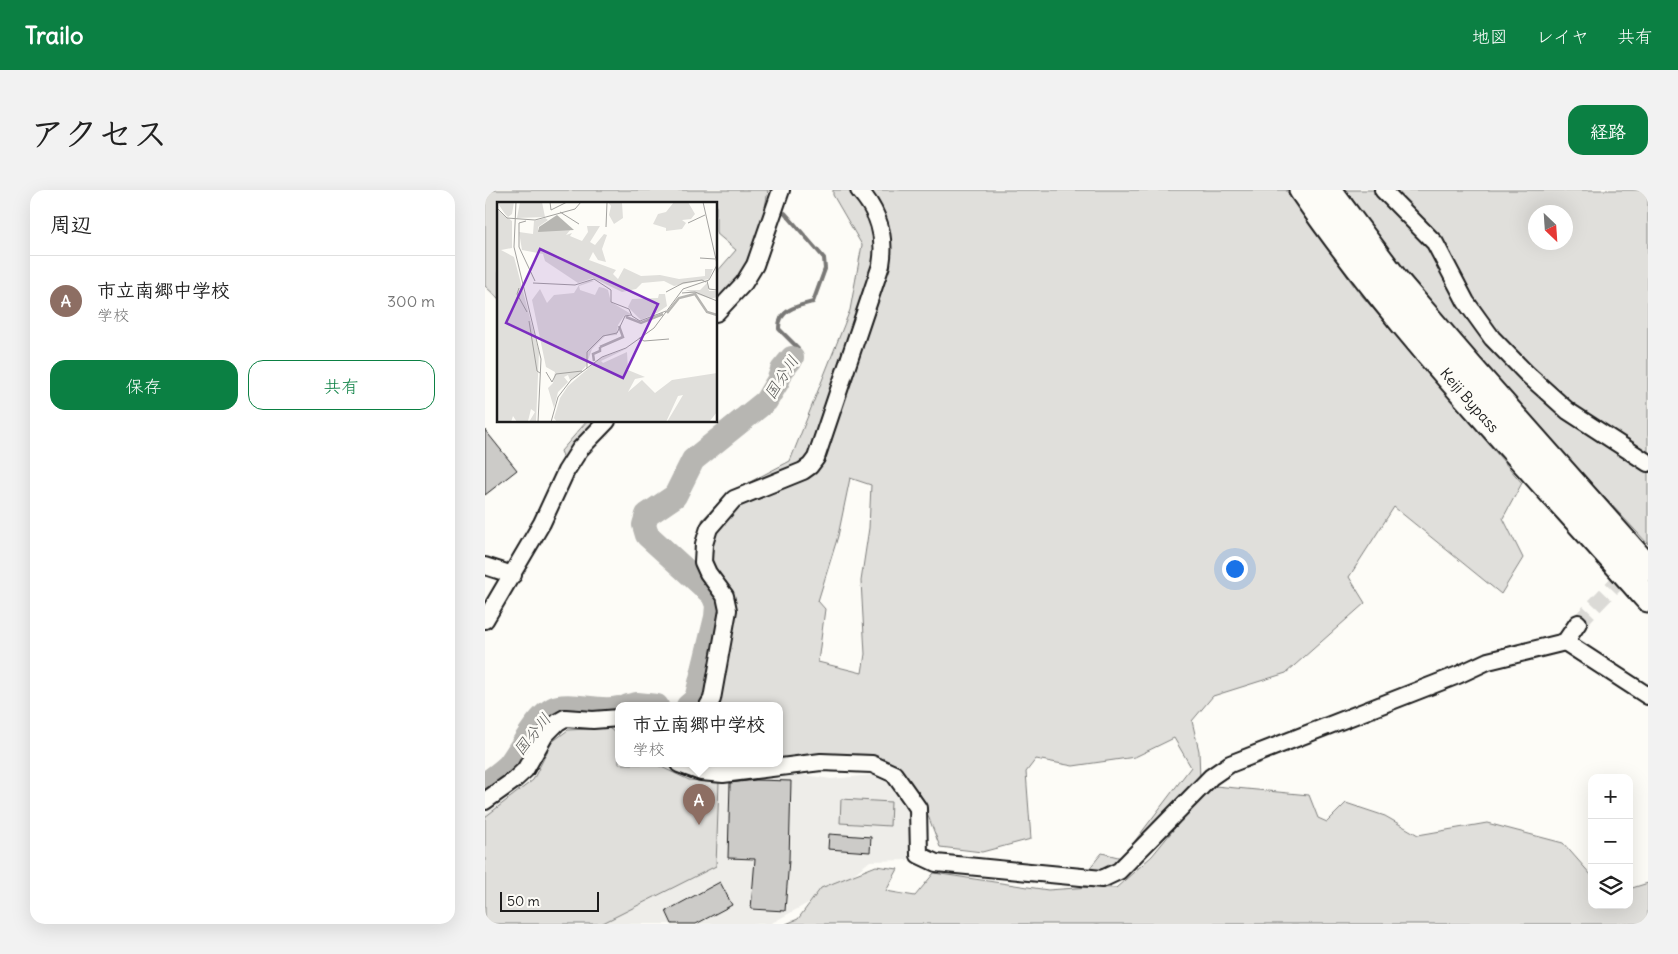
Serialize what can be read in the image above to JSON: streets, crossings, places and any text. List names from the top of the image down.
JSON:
{
  "streets": {
    "highway": ["Keiji Bypass"]
  },
  "water": ["国分川"],
  "scale_bar": "50 m",
  "north": "bottom right",
  "page": {
    "header": "Trailo",
    "nav": ["地図", "レイヤ", "共有"],
    "title": "アクセス",
    "buttons": [
      "経路",
      ["保存", "共有"]
    ],
    "heading": "周辺",
    "list": [
      {
        "mark": "A",
        "name": "市立南郷中学校",
        "note": "学校",
        "value": "300 m"
      }
    ],
    "popup": ["市立南郷中学校", "学校"],
    "map_buttons": ["+", "−"],
    "pins": "A",
    "scale": "50 m"
  }
}
